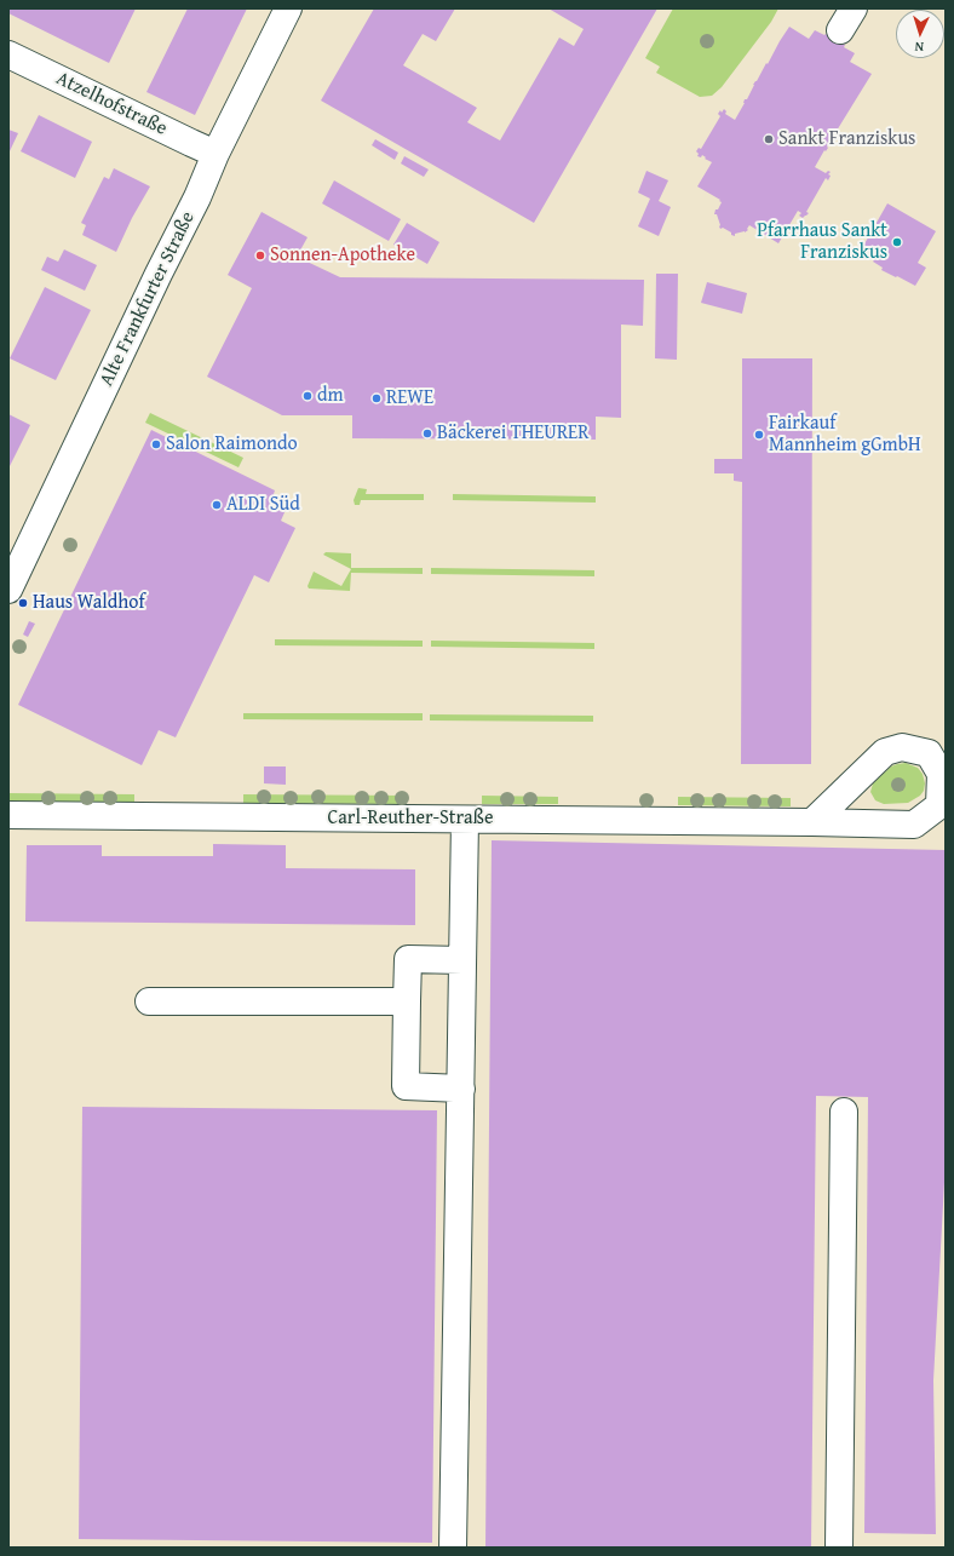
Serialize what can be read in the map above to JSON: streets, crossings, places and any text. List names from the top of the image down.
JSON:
{
  "streets": {
    "street": ["Atzelhofstraße", "Alte Frankfurter Straße", "Carl-Reuther-Straße"]
  },
  "crossings": [
    ["Atzelhofstraße", "Alte Frankfurter Straße"]
  ],
  "places": [
    "Sankt Franziskus",
    "Pfarrhaus Sankt Franziskus",
    "Sonnen-Apotheke",
    "dm",
    "REWE",
    "Bäckerei THEURER",
    "Fairkauf Mannheim gGmbH",
    "Salon Raimondo",
    "ALDI Süd",
    "Haus Waldhof"
  ],
  "north": "bottom"
}
